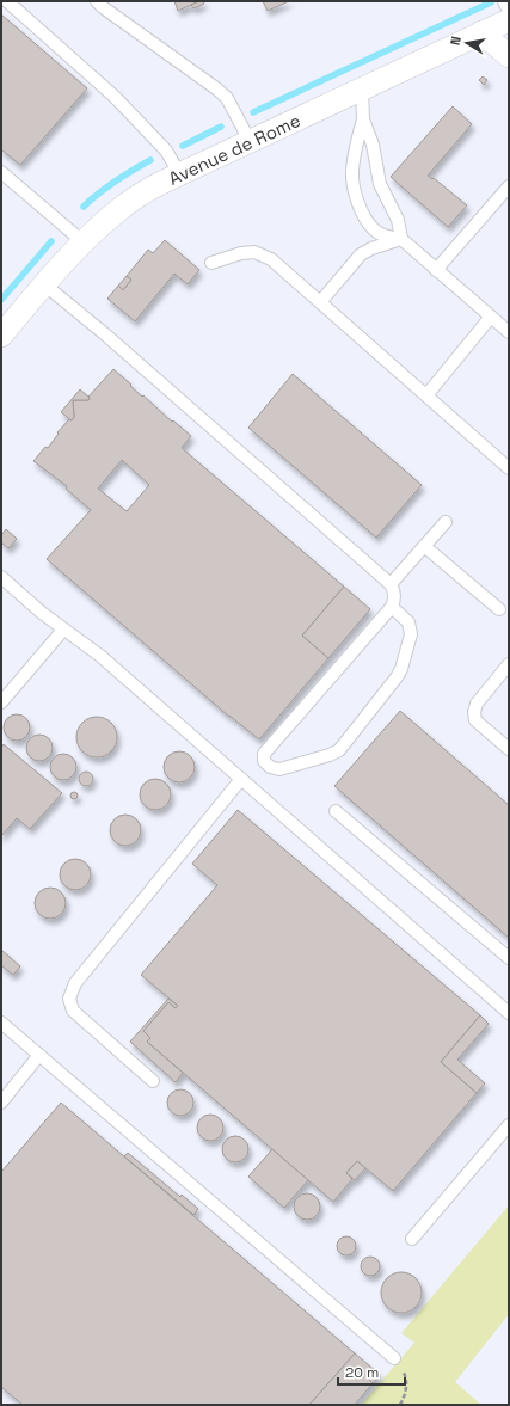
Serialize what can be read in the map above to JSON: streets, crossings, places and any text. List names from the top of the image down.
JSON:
{
  "streets": {
    "street": ["Avenue de Rome"]
  },
  "scale_bar": "20 m",
  "north": "left"
}
